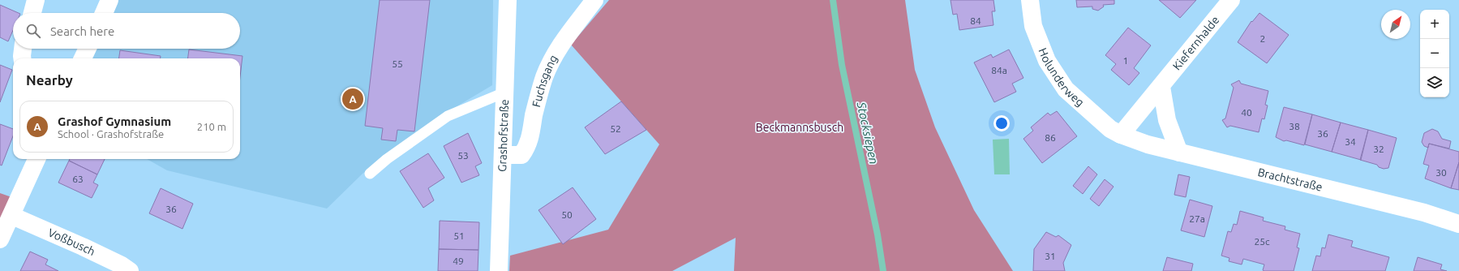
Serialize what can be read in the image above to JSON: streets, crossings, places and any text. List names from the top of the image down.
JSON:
{
  "streets": {
    "street": [
      "Kiefernhalde",
      "Holunderweg",
      "Fuchsgang",
      "Grashofstraße",
      "Brachtstraße",
      "Voßbusch"
    ]
  },
  "crossings": [
    ["Kiefernhalde", "Holunderweg"],
    ["Kiefernhalde", "Brachtstraße"],
    ["Holunderweg", "Brachtstraße"],
    ["Fuchsgang", "Grashofstraße"]
  ],
  "water": ["Stocksiepen"],
  "parks": ["Beckmannsbusch"],
  "house_numbers": [
    "84",
    "2",
    "1",
    "55",
    "84a",
    "40",
    "38",
    "52",
    "36",
    "86",
    "34",
    "32",
    "53",
    "30",
    "63",
    "36",
    "50",
    "27a",
    "51",
    "25c",
    "31",
    "49"
  ],
  "north": "top right",
  "page": {
    "map_buttons": ["+", "−"],
    "search": "Search here",
    "heading": "Nearby",
    "pins": "A",
    "list": [
      {
        "mark": "A",
        "name": "Grashof Gymnasium",
        "note": "School · Grashofstraße",
        "value": "210 m"
      }
    ]
  }
}
